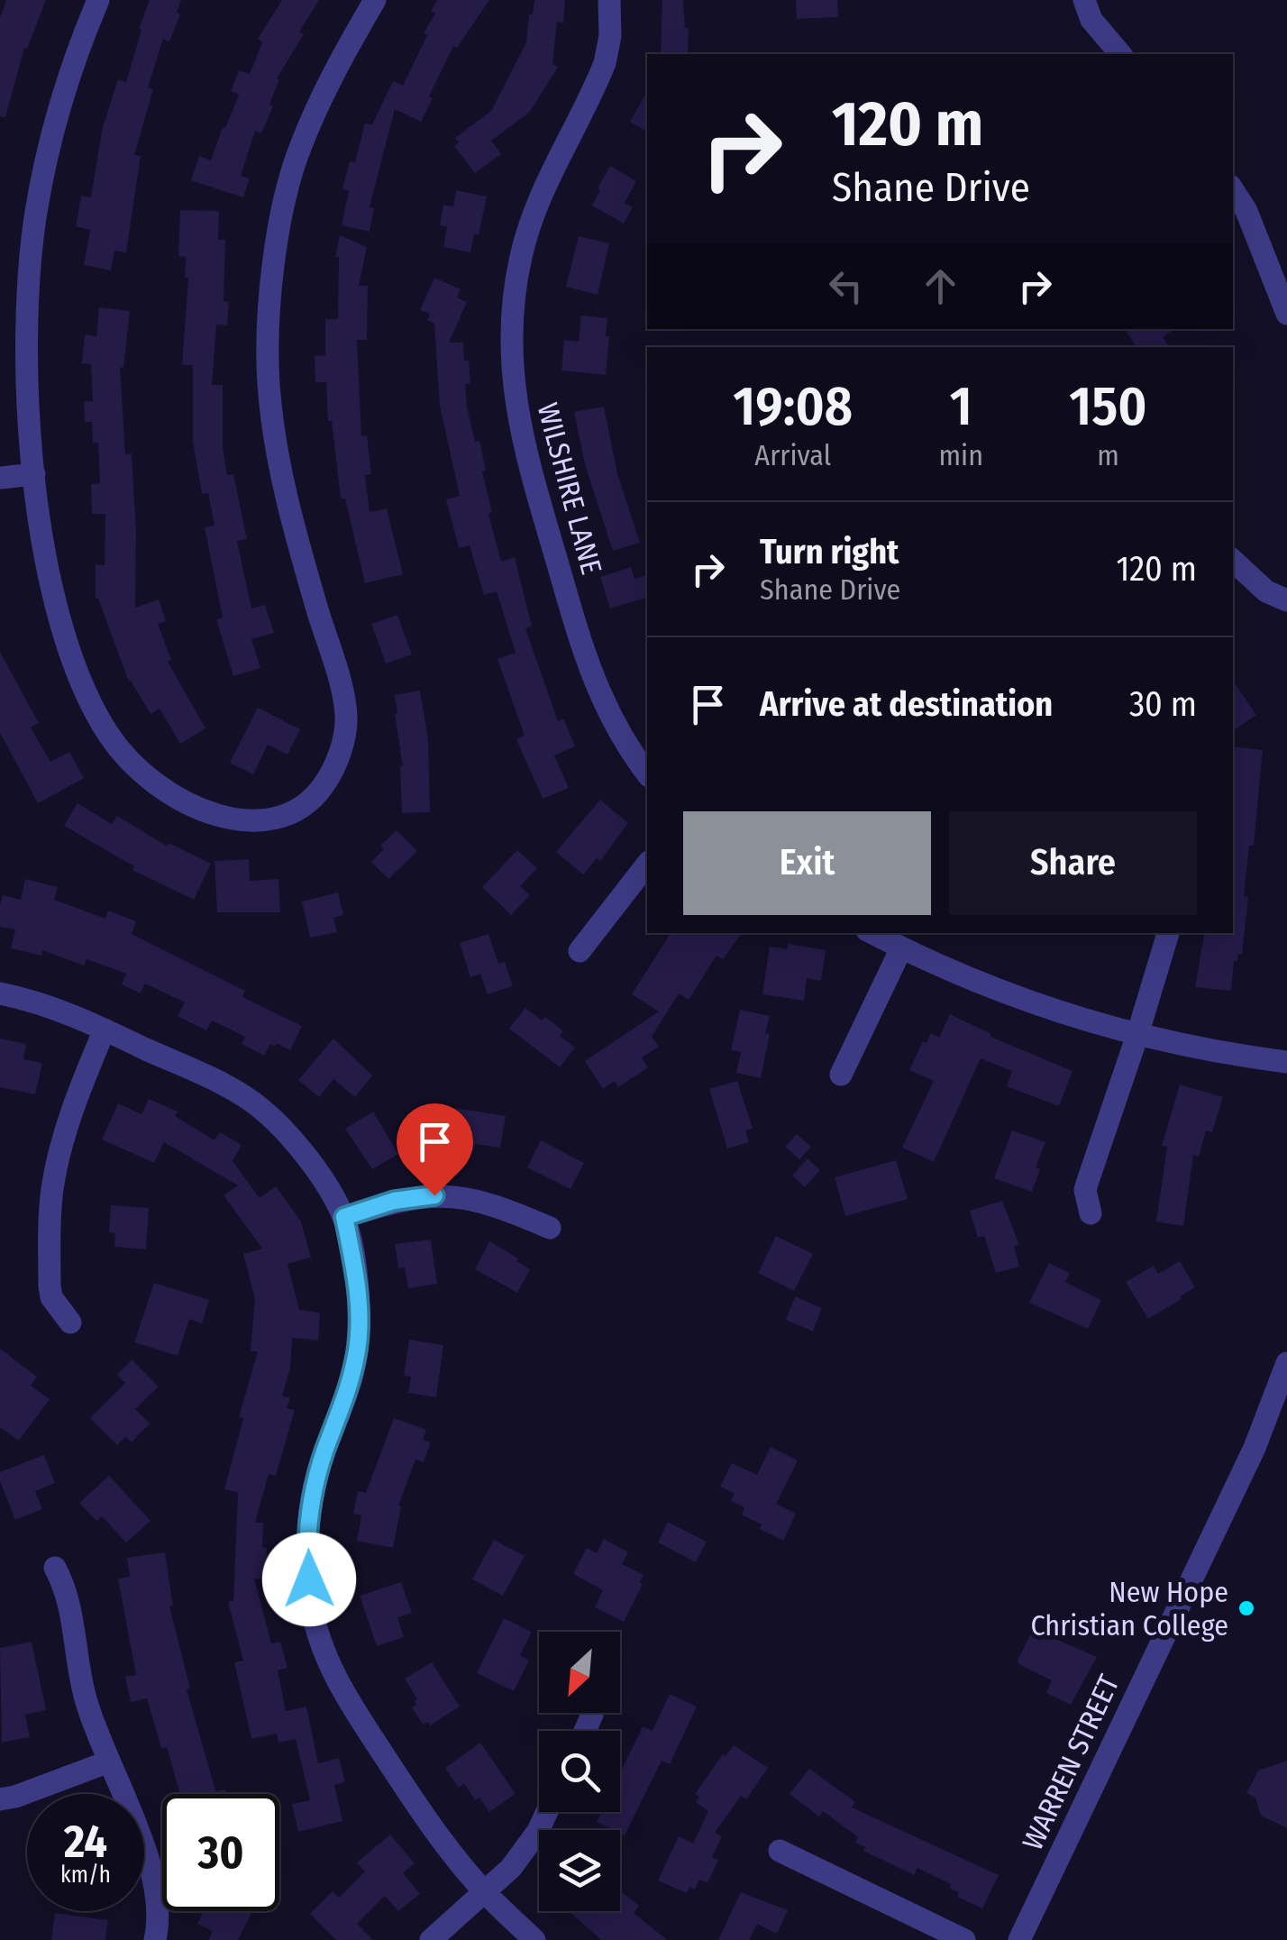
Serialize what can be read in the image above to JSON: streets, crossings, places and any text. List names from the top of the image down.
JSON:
{
  "streets": {
    "street": ["WILSHIRE LANE", "WARREN STREET"]
  },
  "places": ["New Hope Christian College"],
  "north": "bottom left",
  "page": {
    "turn": ["120 m", "Shane Drive"],
    "eta": [
      "19:08",
      "Arrival",
      "1",
      "min",
      "150",
      "m"
    ],
    "list": [
      {
        "name": "Turn right",
        "note": "Shane Drive",
        "value": "120 m"
      },
      {
        "name": "Arrive at destination",
        "value": "30 m"
      }
    ],
    "buttons": ["Exit", "Share"],
    "speed": "24 km/h",
    "limit": "30"
  }
}
